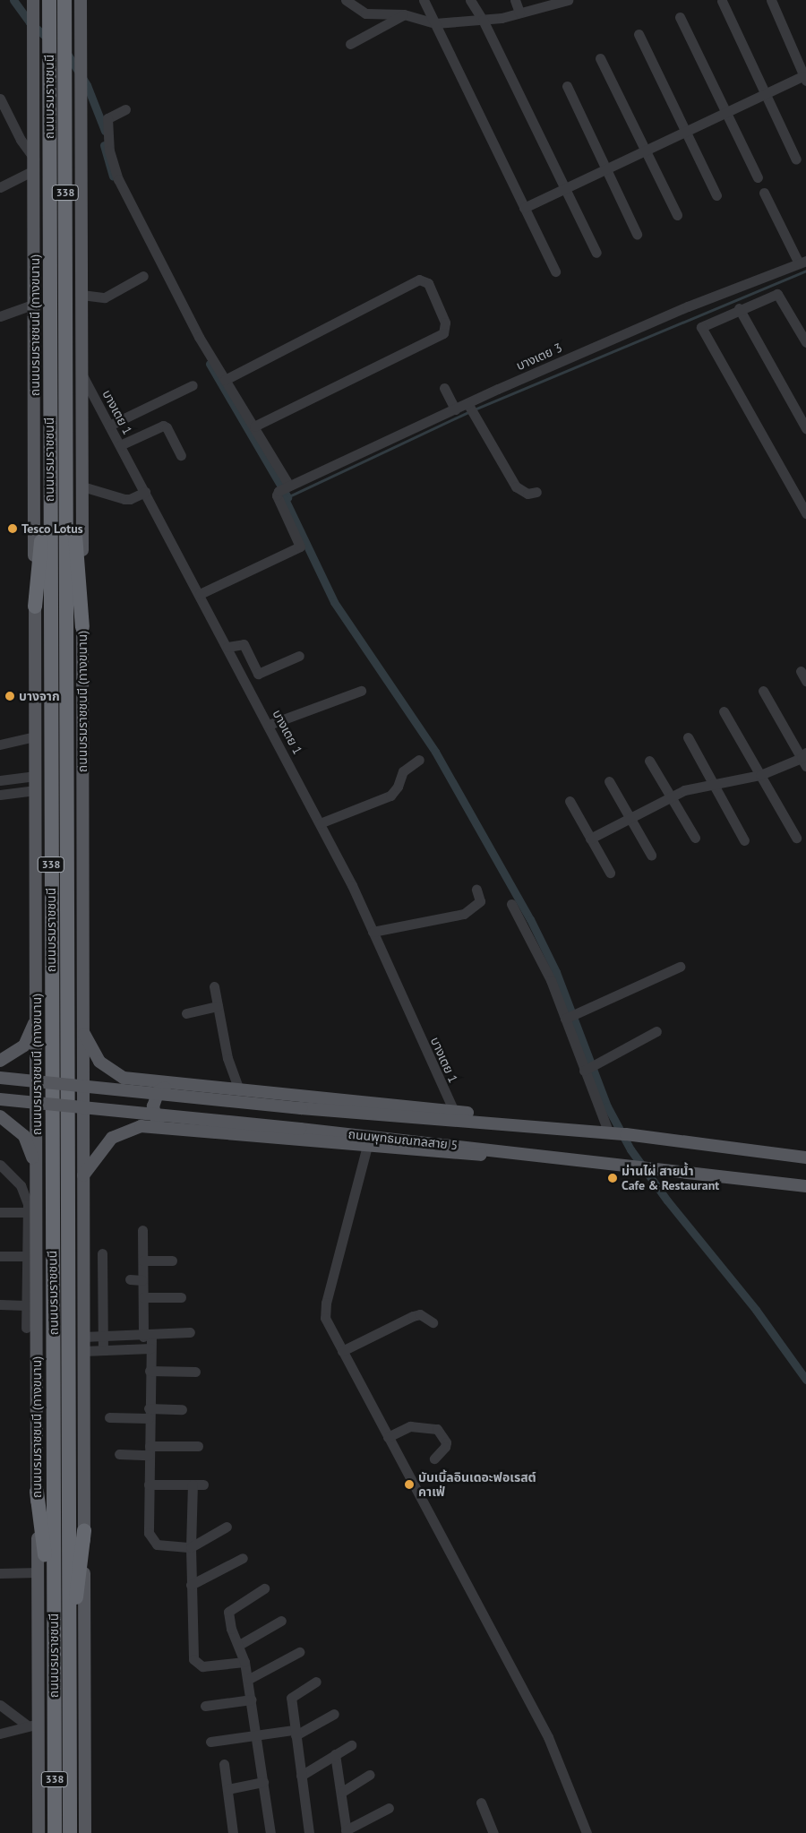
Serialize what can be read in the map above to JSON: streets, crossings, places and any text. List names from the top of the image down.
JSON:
{
  "streets": {
    "highway": ["ถนนบรมราชชนนี", "338"],
    "main road": ["ถนนบรมราชชนนี (ทางขนาน)", "ถนนพุทธมณฑลสาย 5"],
    "street": ["บางเตย 3", "บางเตย 1"]
  },
  "crossings": [
    ["ถนนบรมราชชนนี (ทางขนาน)", "บางเตย 1"]
  ],
  "places": [
    "Tesco Lotus",
    "บางจาก",
    "ม่านไผ่ สายน้ำ Cafe & Restaurant",
    "บับเบิ้ลอินเดอะฟอเรสต์ คาเฟ่"
  ]
}
